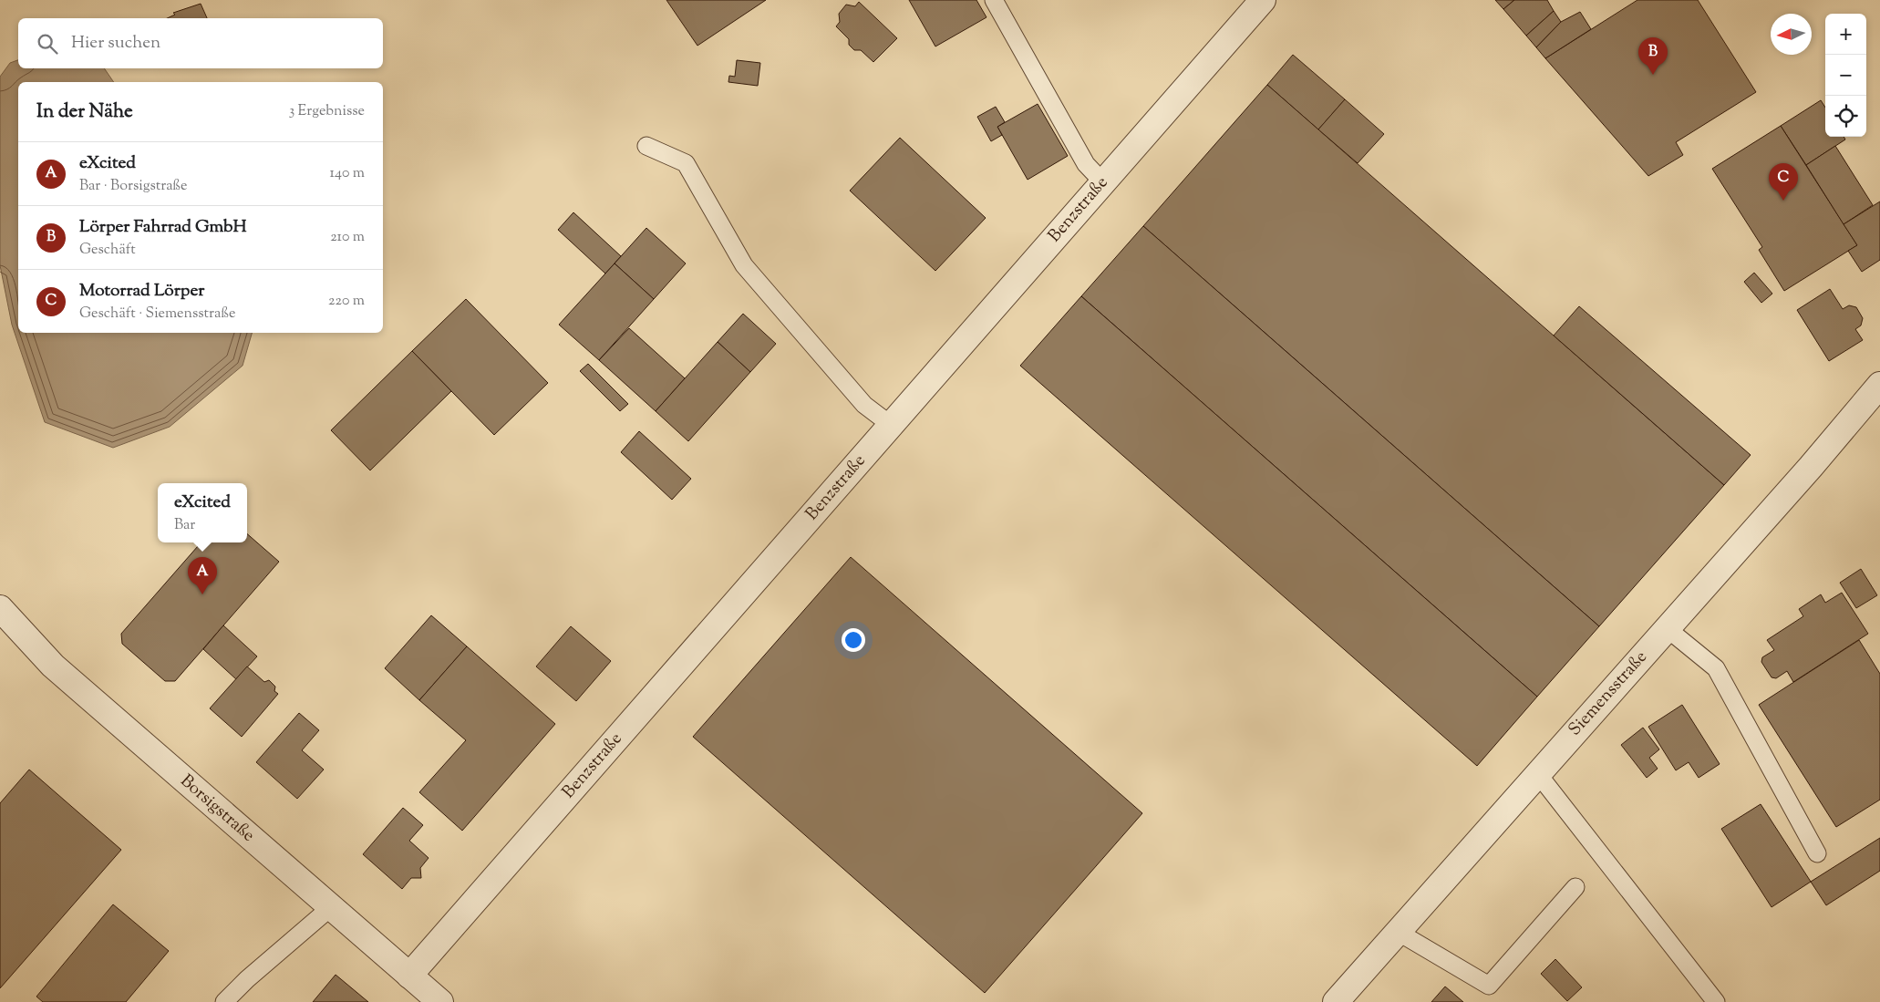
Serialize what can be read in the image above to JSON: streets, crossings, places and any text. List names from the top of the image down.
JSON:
{
  "streets": {
    "street": ["Benzstraße", "Siemensstraße", "Borsigstraße"]
  },
  "crossings": [
    ["Benzstraße", "Borsigstraße"]
  ],
  "north": "left",
  "page": {
    "map_buttons": ["+", "−"],
    "search": "Hier suchen",
    "pins": ["B", "C", "A"],
    "heading": ["In der Nähe", "3 Ergebnisse"],
    "list": [
      {
        "mark": "A",
        "name": "eXcited",
        "note": "Bar · Borsigstraße",
        "value": "140 m"
      },
      {
        "mark": "B",
        "name": "Lörper Fahrrad GmbH",
        "note": "Geschäft",
        "value": "210 m"
      },
      {
        "mark": "C",
        "name": "Motorrad Lörper",
        "note": "Geschäft · Siemensstraße",
        "value": "220 m"
      }
    ],
    "popup": ["eXcited", "Bar"]
  }
}
